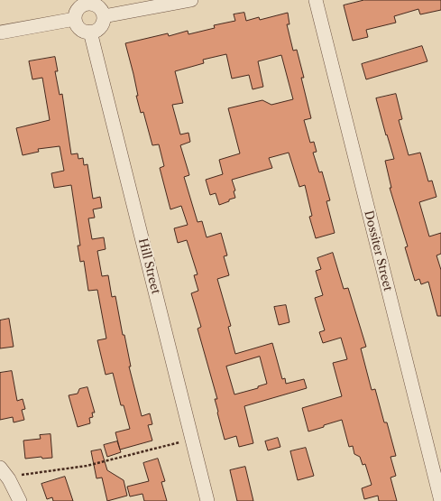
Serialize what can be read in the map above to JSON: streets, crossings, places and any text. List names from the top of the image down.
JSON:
{
  "streets": {
    "street": ["Dossiter Street", "Hill Street"]
  }
}
